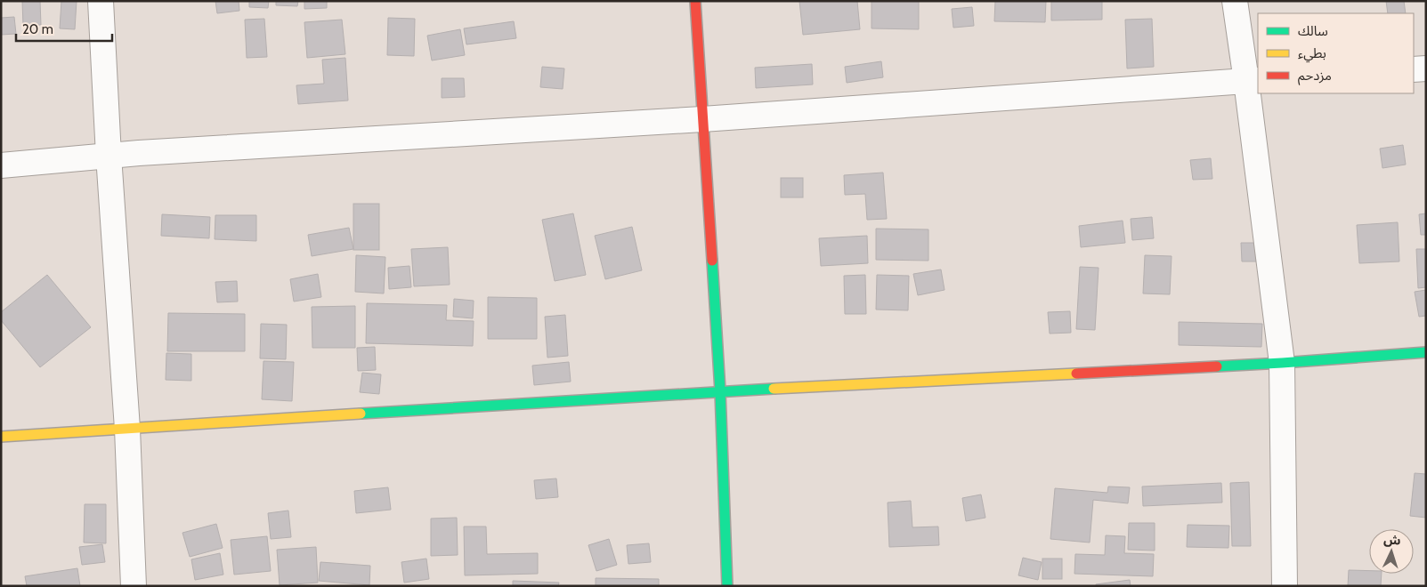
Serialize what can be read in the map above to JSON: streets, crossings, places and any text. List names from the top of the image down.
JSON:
{
  "legend": ["سالك", "بطيء", "مزدحم"],
  "scale_bar": "20 m",
  "north": "top"
}
